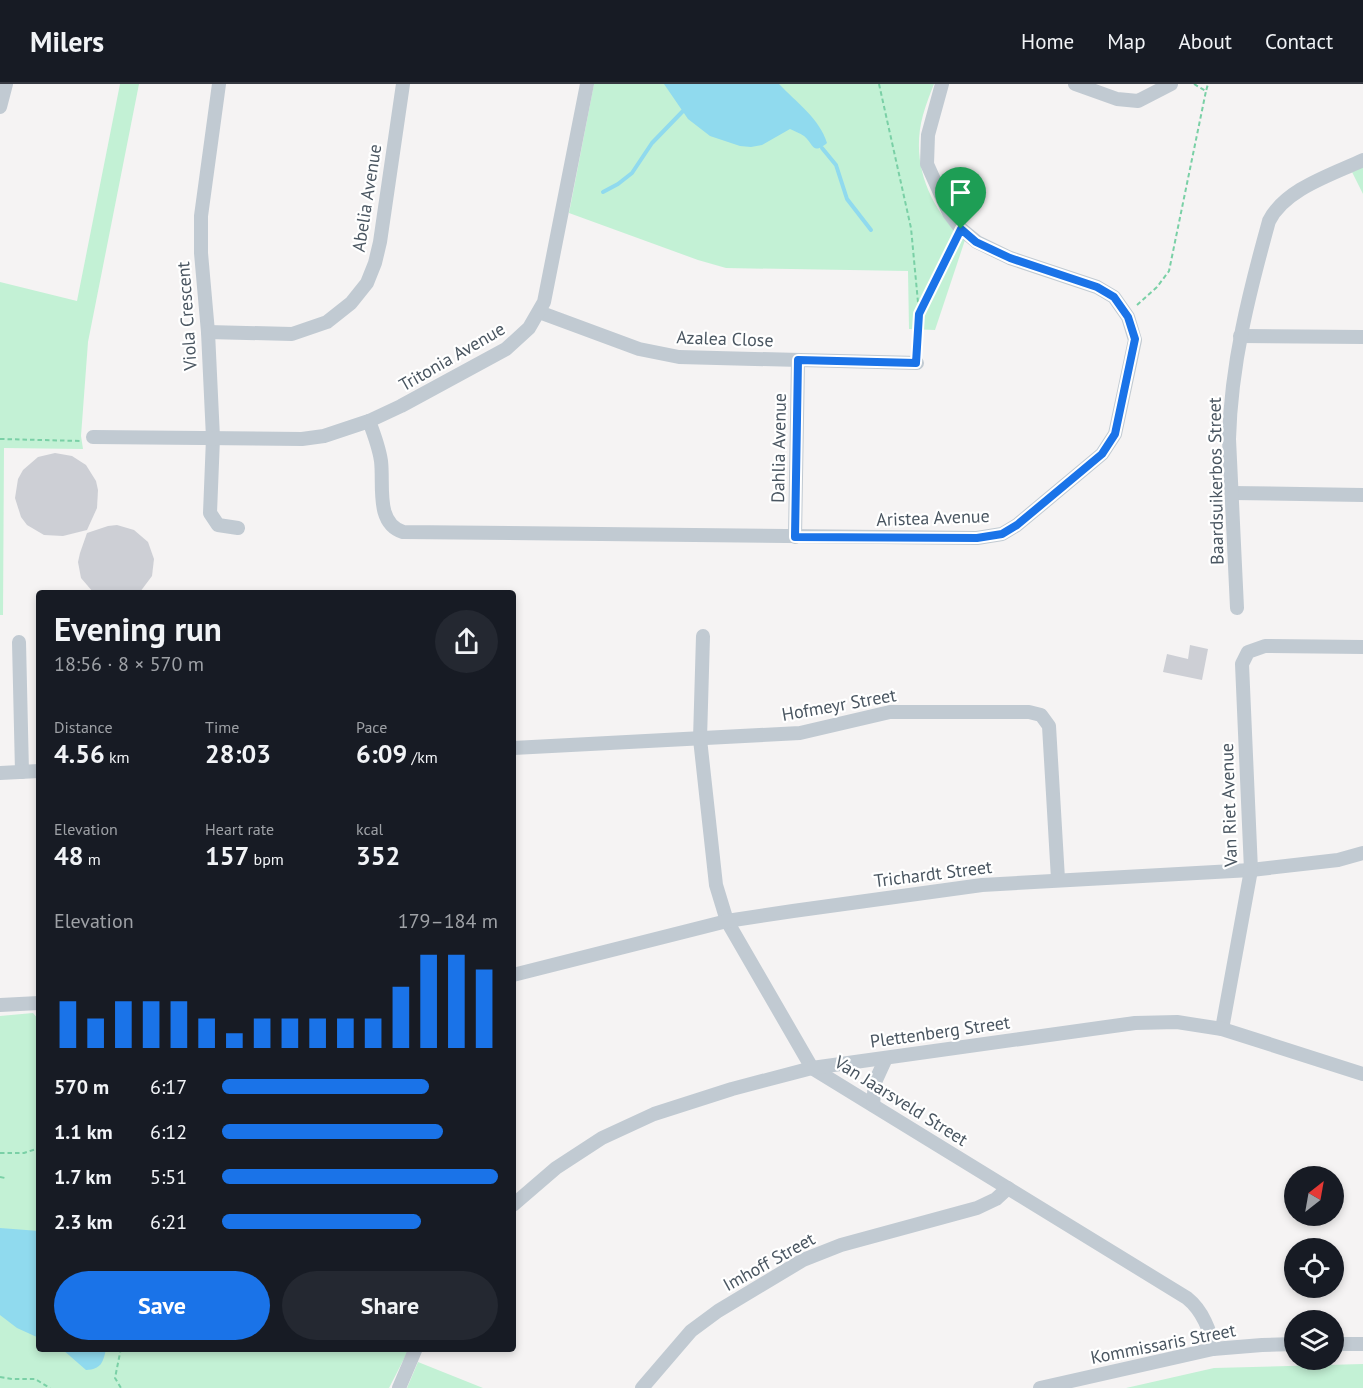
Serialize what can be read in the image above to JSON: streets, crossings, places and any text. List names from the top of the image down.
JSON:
{
  "streets": {
    "street": [
      "Abelia Avenue",
      "Viola Crescent",
      "Azalea Close",
      "Tritonia Avenue",
      "Dahlia Avenue",
      "Baardsuikerbos Street",
      "Aristea Avenue",
      "Hofmeyr Street",
      "Van Riet Avenue",
      "Trichardt Street",
      "Plettenberg Street",
      "Van Jaarsveld Street",
      "Imhoff Street",
      "Kommissaris Street"
    ]
  },
  "crossings": [
    ["Abelia Avenue", "Viola Crescent"],
    ["Viola Crescent", "Tritonia Avenue"],
    ["Azalea Close", "Tritonia Avenue"],
    ["Azalea Close", "Dahlia Avenue"],
    ["Tritonia Avenue", "Aristea Avenue"],
    ["Dahlia Avenue", "Aristea Avenue"],
    ["Hofmeyr Street", "Trichardt Street"],
    ["Hofmeyr Street", "Van Jaarsveld Street"],
    ["Van Riet Avenue", "Trichardt Street"],
    ["Van Riet Avenue", "Plettenberg Street"],
    ["Trichardt Street", "Van Jaarsveld Street"],
    ["Plettenberg Street", "Van Jaarsveld Street"],
    ["Van Jaarsveld Street", "Imhoff Street"],
    ["Van Jaarsveld Street", "Kommissaris Street"]
  ],
  "north": "top right",
  "page": {
    "header": "Milers",
    "nav": [
      "Home",
      "Map",
      "About",
      "Contact"
    ],
    "heading": ["Evening run", "18:56 · 8 × 570 m"],
    "stats": [
      ["Distance", "4.56 km"],
      ["Time", "28:03"],
      ["Pace", "6:09 /km"],
      ["Elevation", "48 m"],
      ["Heart rate", "157 bpm"],
      ["kcal", "352"]
    ],
    "chart": ["Elevation", "179–184 m"],
    "list": [
      {
        "name": "570 m",
        "note": "6:17"
      },
      {
        "name": "1.1 km",
        "note": "6:12"
      },
      {
        "name": "1.7 km",
        "note": "5:51"
      },
      {
        "name": "2.3 km",
        "note": "6:21"
      }
    ],
    "buttons": ["Save", "Share"]
  }
}
